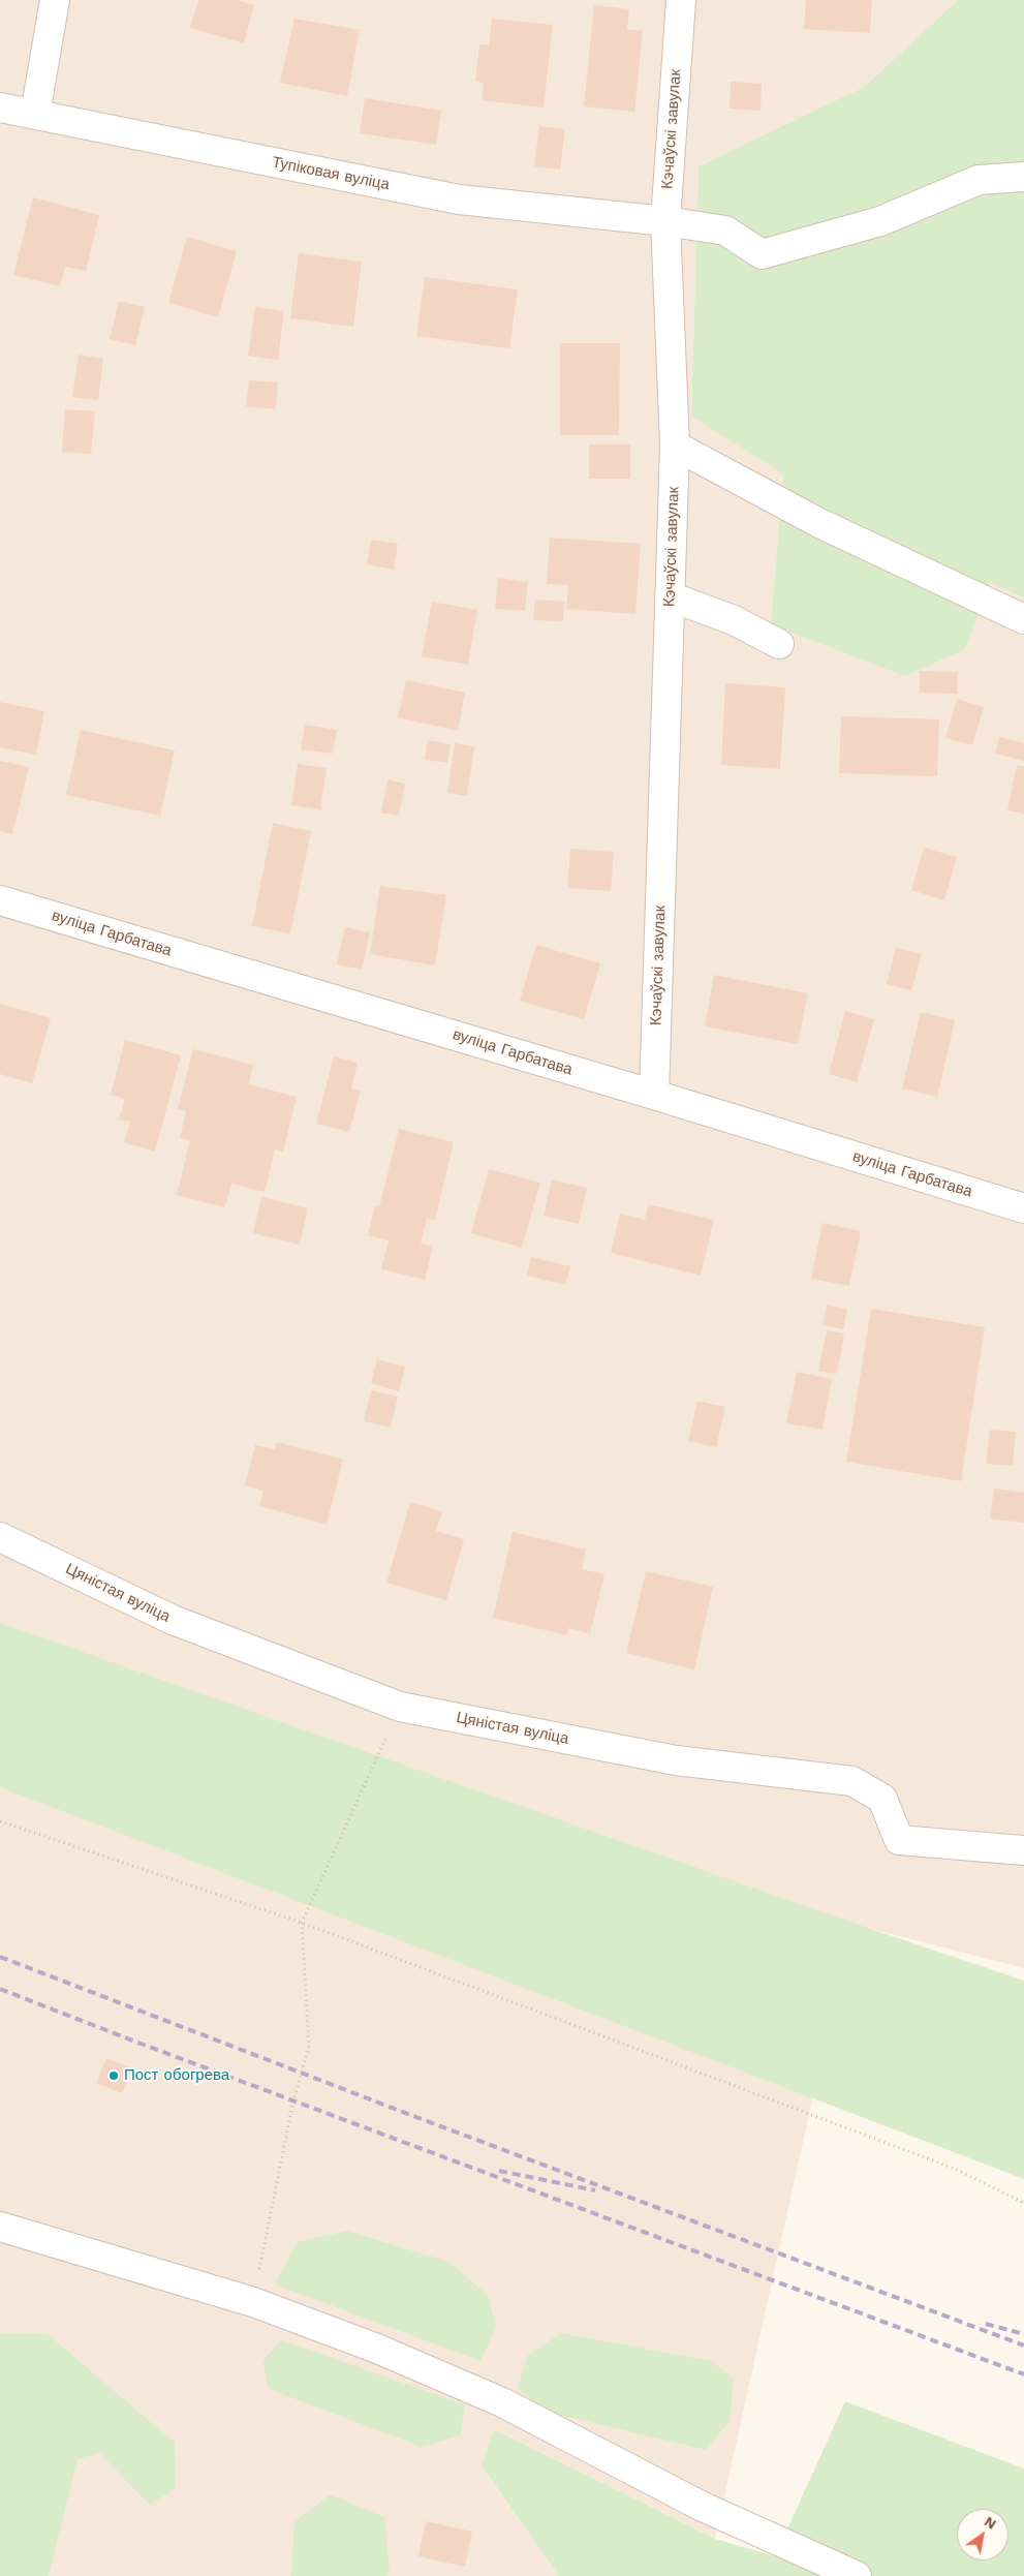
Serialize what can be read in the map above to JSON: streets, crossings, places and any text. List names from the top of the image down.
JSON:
{
  "streets": {
    "street": [
      "Кэчаўскі завулак",
      "Тупіковая вуліца",
      "вуліца Гарбатава",
      "Цяністая вуліца"
    ]
  },
  "crossings": [
    ["Кэчаўскі завулак", "Тупіковая вуліца"],
    ["Кэчаўскі завулак", "вуліца Гарбатава"]
  ],
  "places": ["Пост обогрева"],
  "north": "top right"
}
